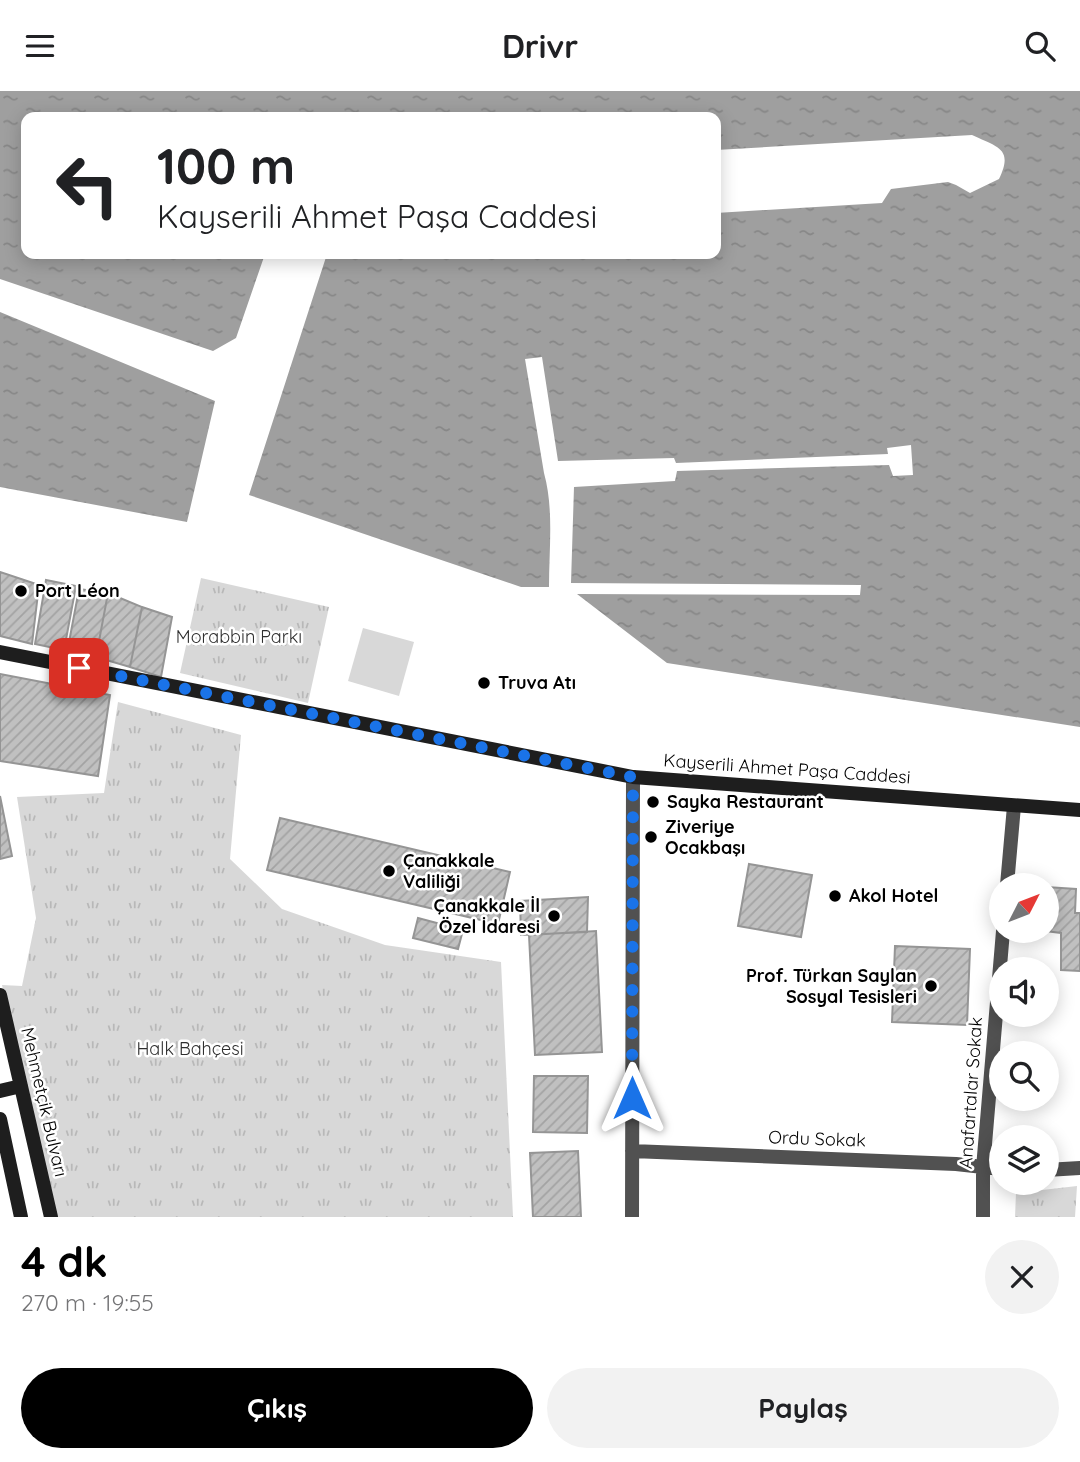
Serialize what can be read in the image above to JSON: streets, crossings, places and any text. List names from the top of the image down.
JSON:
{
  "streets": {
    "main road": ["Kayserili Ahmet Paşa Caddesi", "Mehmetçik Bulvarı"],
    "street": ["Anafartalar Sokak", "Ordu Sokak"]
  },
  "crossings": [
    ["Anafartalar Sokak", "Ordu Sokak"]
  ],
  "parks": ["Morabbin Parkı", "Halk Bahçesi"],
  "places": [
    "Port Léon",
    "Truva Atı",
    "Sayka Restaurant",
    "Ziveriye Ocakbaşı",
    "Çanakkale Valiliği",
    "Akol Hotel",
    "Çanakkale İl Özel İdaresi",
    "Prof. Türkan Saylan Sosyal Tesisleri"
  ],
  "north": "top right",
  "page": {
    "header": "Drivr",
    "turn": ["100 m", "Kayserili Ahmet Paşa Caddesi"],
    "heading": ["4 dk", "270 m · 19:55"],
    "buttons": ["Çıkış", "Paylaş"]
  }
}
